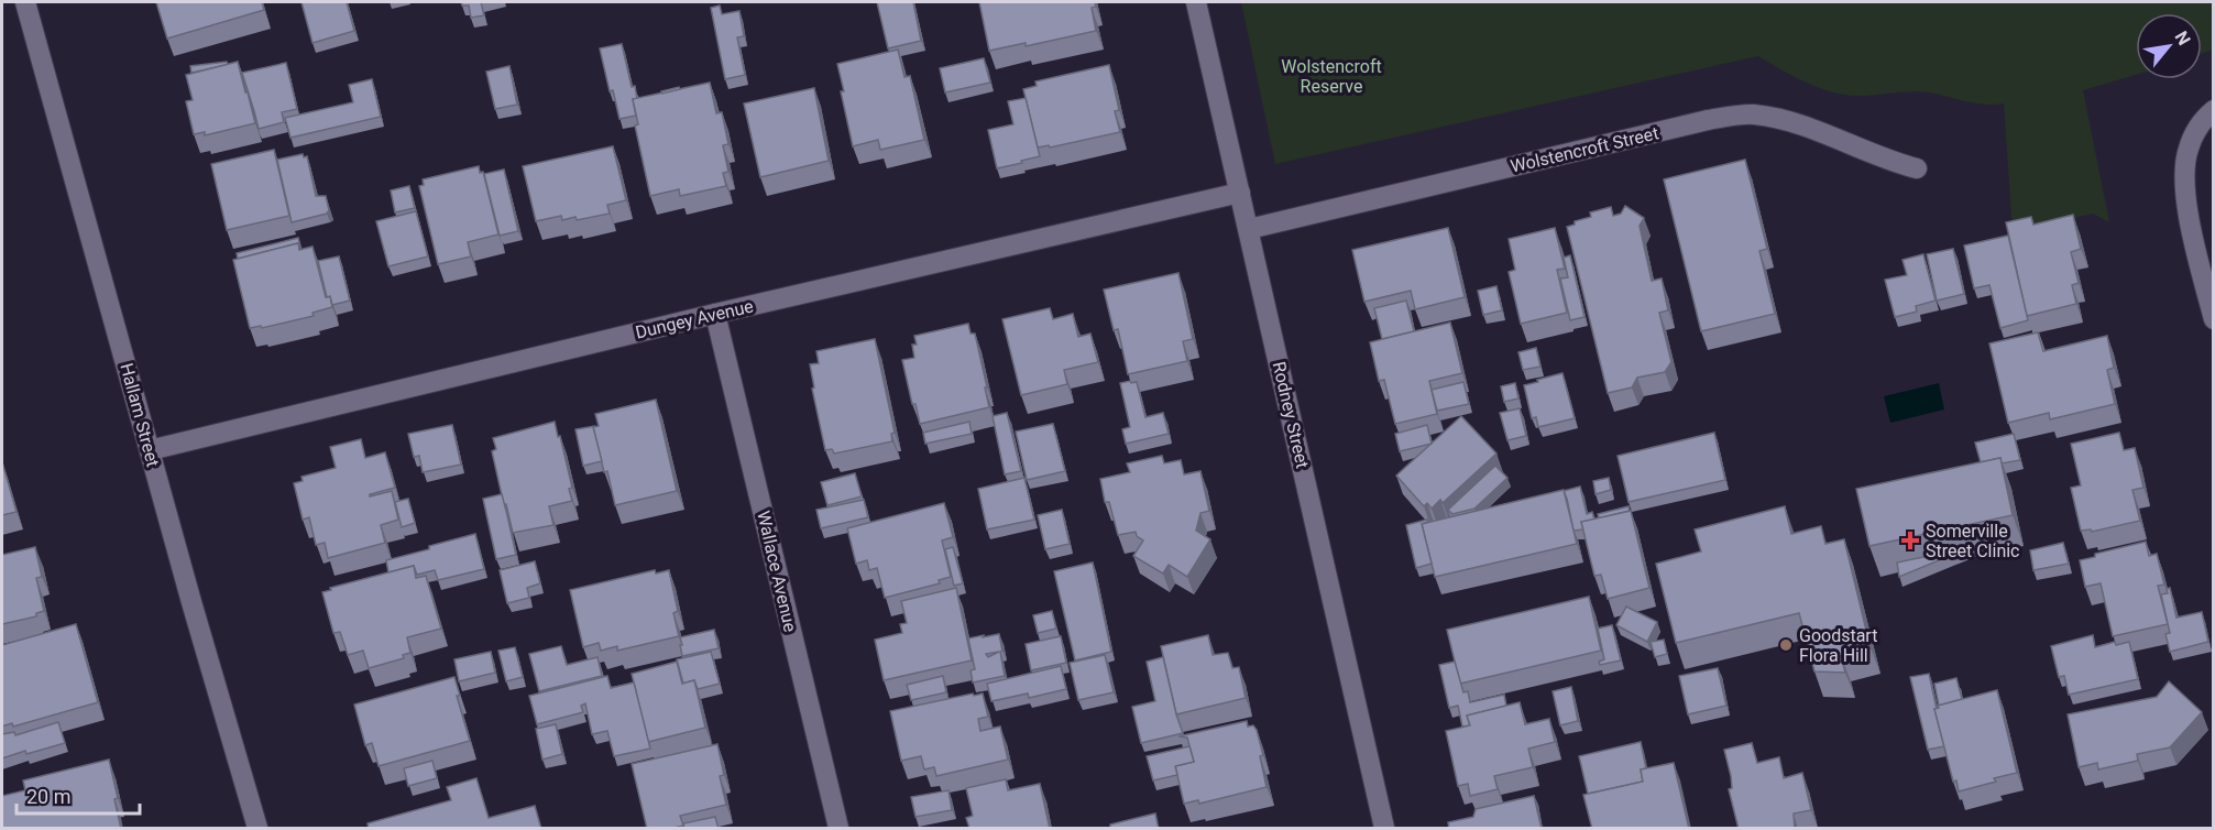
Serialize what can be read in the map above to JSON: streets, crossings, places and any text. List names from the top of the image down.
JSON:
{
  "streets": {
    "street": [
      "Wolstencroft Street",
      "Dungey Avenue",
      "Hallam Street",
      "Rodney Street",
      "Wallace Avenue"
    ]
  },
  "crossings": [
    ["Wolstencroft Street", "Rodney Street"],
    ["Dungey Avenue", "Hallam Street"],
    ["Dungey Avenue", "Rodney Street"],
    ["Dungey Avenue", "Wallace Avenue"]
  ],
  "parks": ["Wolstencroft Reserve"],
  "places": {
    "health": ["Somerville Street Clinic"],
    "other": ["Goodstart Flora Hill"]
  },
  "scale_bar": "20 m",
  "north": "top right"
}
